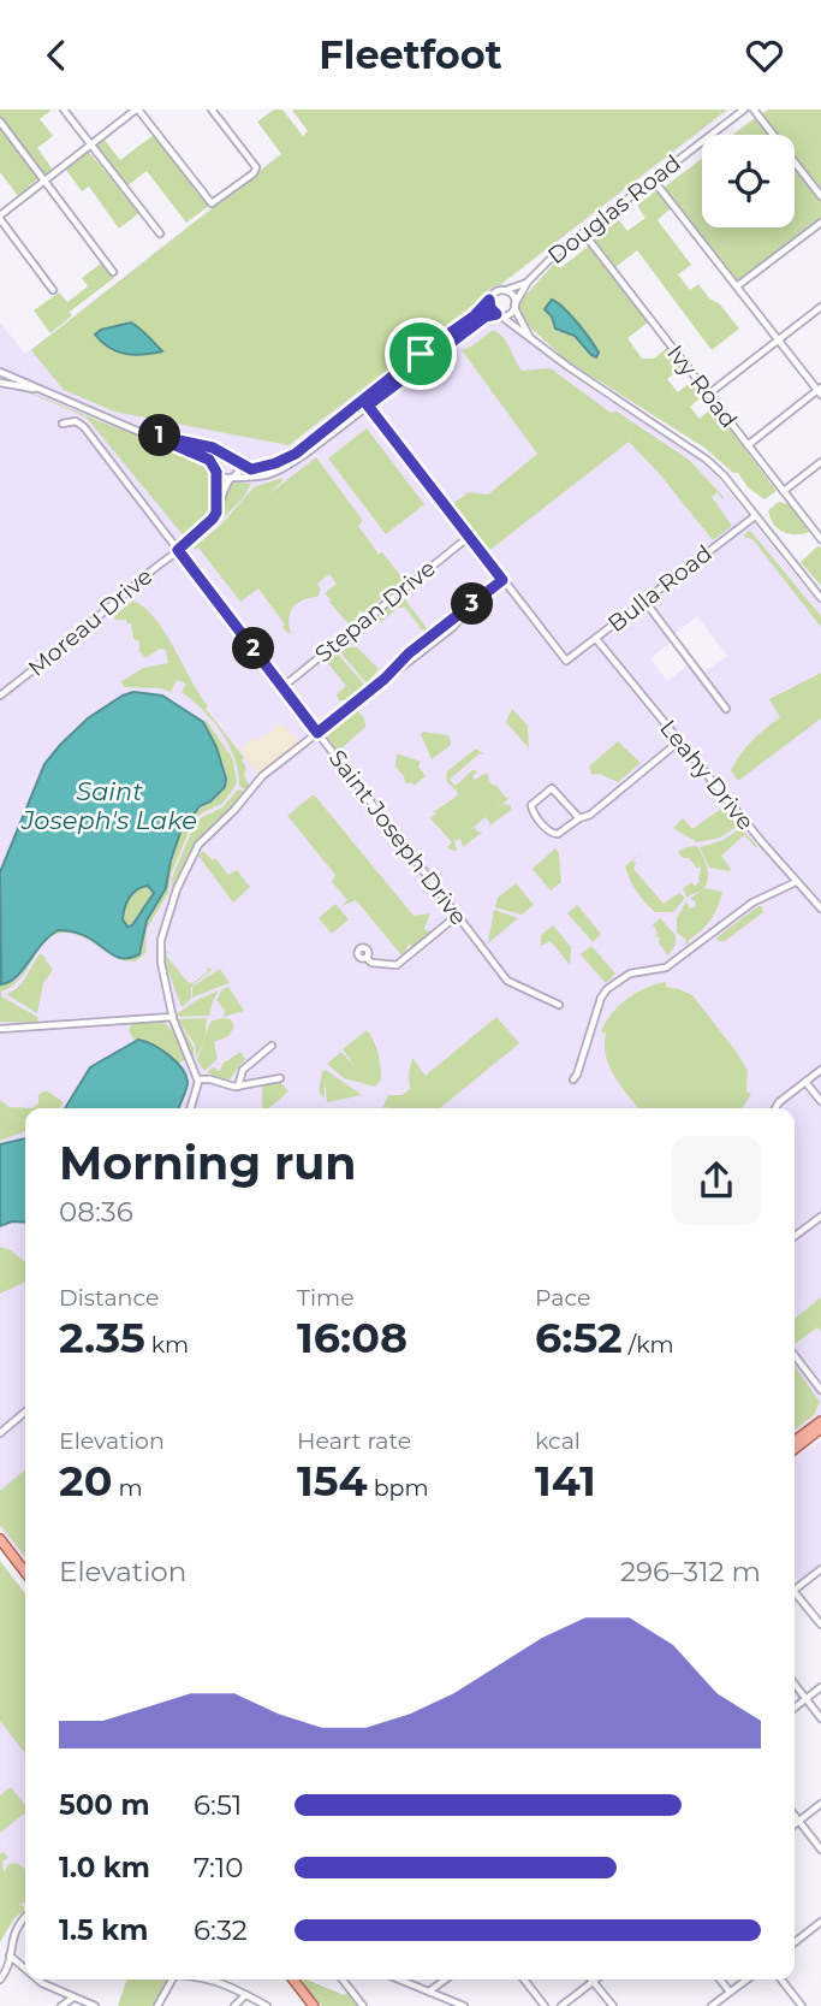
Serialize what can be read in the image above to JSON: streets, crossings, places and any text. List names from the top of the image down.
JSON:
{
  "streets": {
    "street": [
      "Douglas Road",
      "Ivy Road",
      "Bulla Road",
      "Stepan Drive",
      "Moreau Drive",
      "Leahy Drive",
      "Saint Joseph Drive"
    ]
  },
  "crossings": [
    ["Douglas Road", "Ivy Road"],
    ["Bulla Road", "Leahy Drive"],
    ["Stepan Drive", "Saint Joseph Drive"],
    ["Moreau Drive", "Saint Joseph Drive"]
  ],
  "water": ["Saint Joseph's Lake"],
  "page": {
    "header": "Fleetfoot",
    "pins": ["1", "3", "2"],
    "heading": ["Morning run", "08:36"],
    "stats": [
      ["Distance", "2.35 km"],
      ["Time", "16:08"],
      ["Pace", "6:52 /km"],
      ["Elevation", "20 m"],
      ["Heart rate", "154 bpm"],
      ["kcal", "141"]
    ],
    "chart": ["Elevation", "296–312 m"],
    "list": [
      {
        "name": "500 m",
        "note": "6:51"
      },
      {
        "name": "1.0 km",
        "note": "7:10"
      },
      {
        "name": "1.5 km",
        "note": "6:32"
      }
    ]
  }
}
